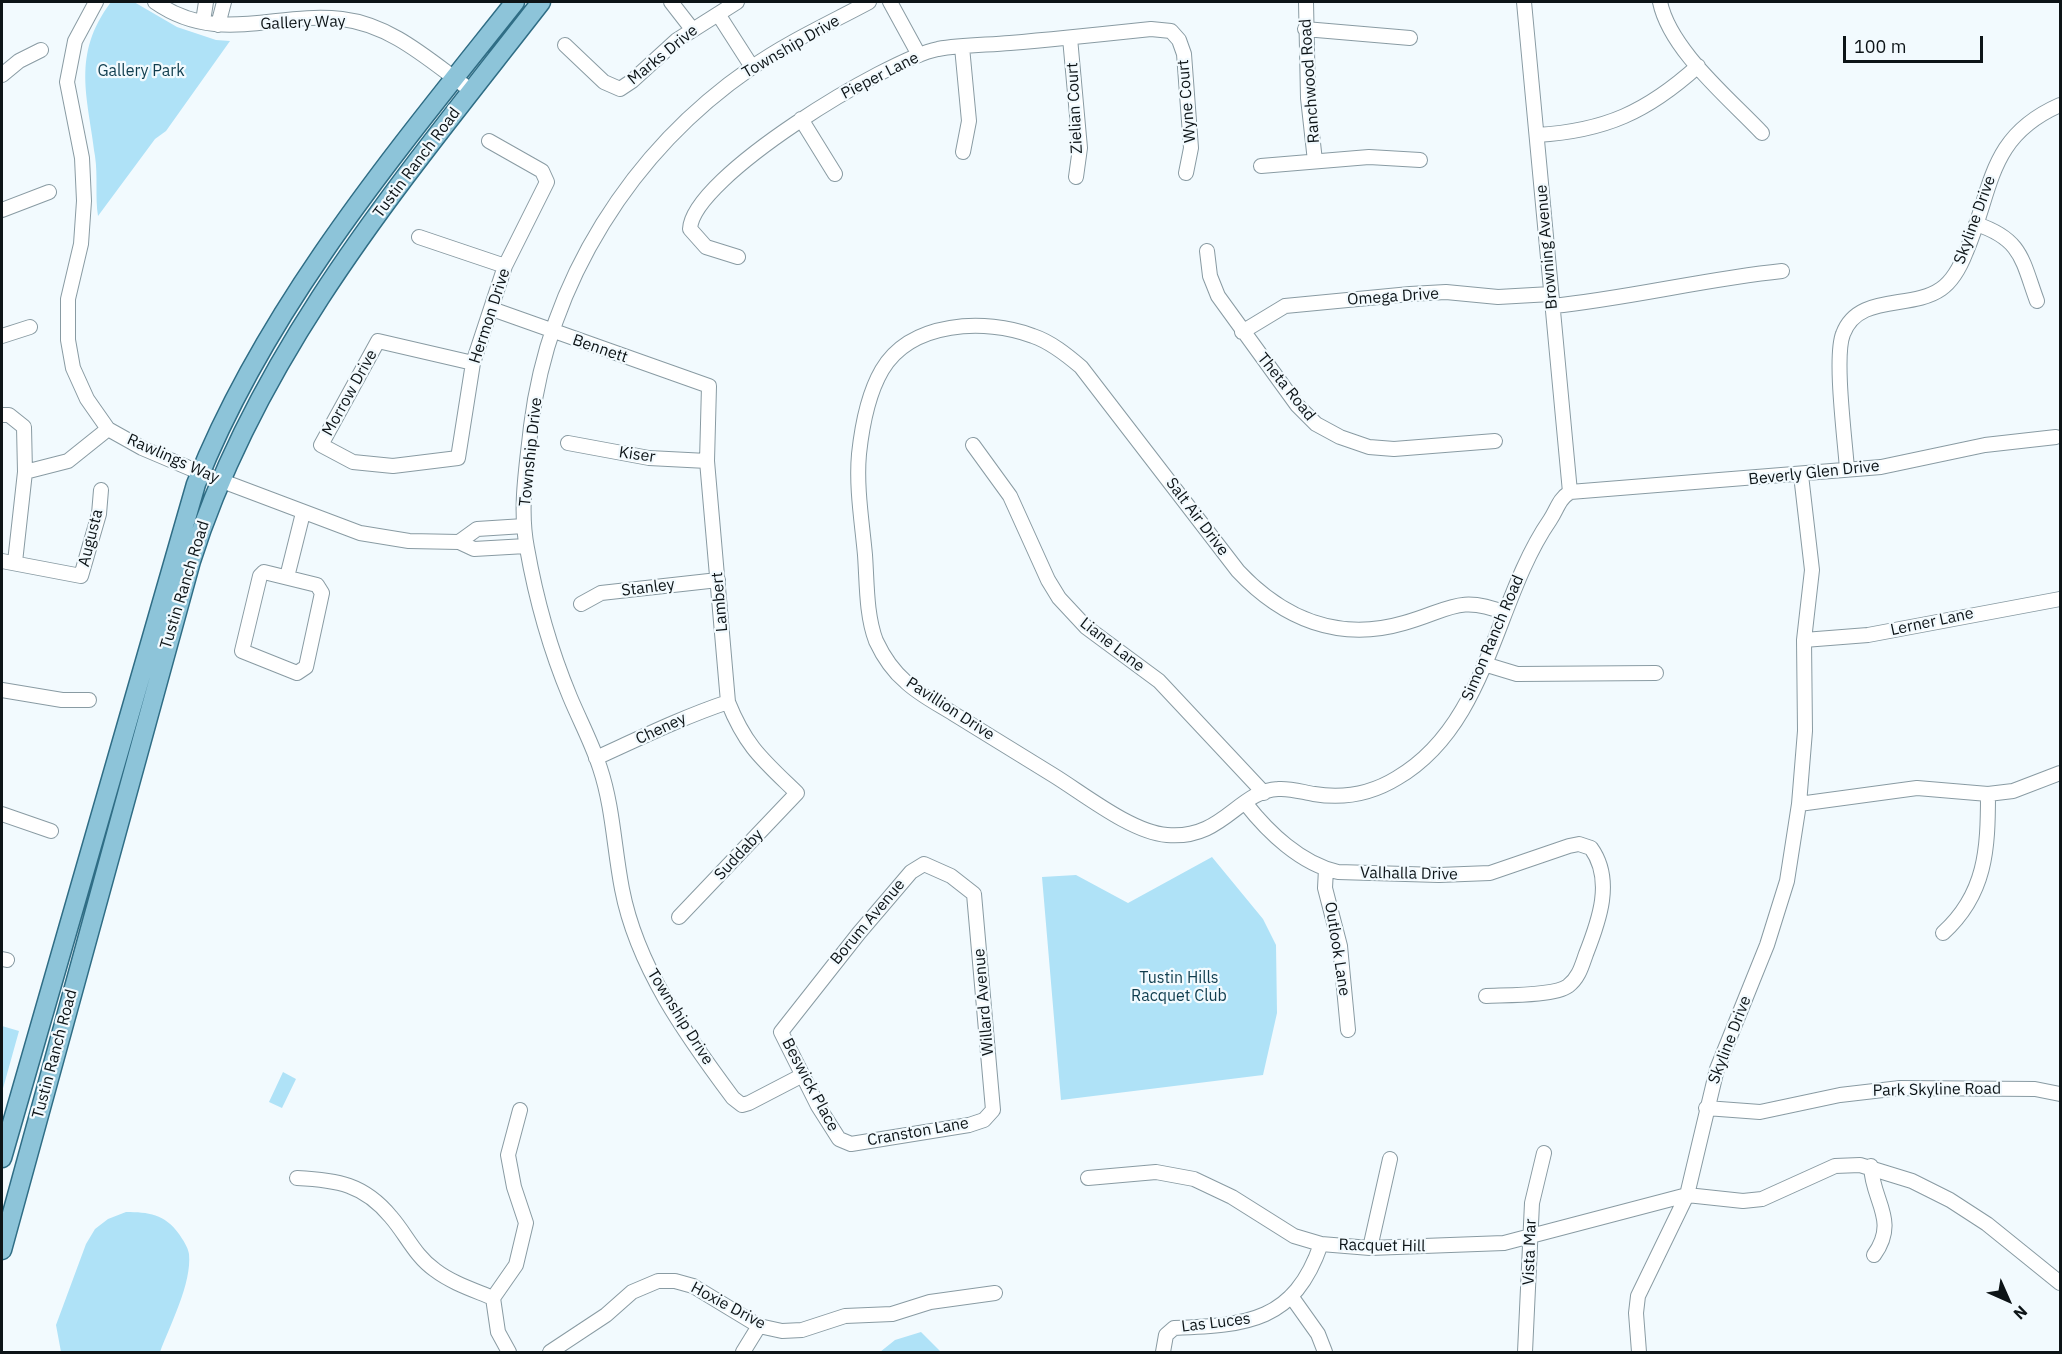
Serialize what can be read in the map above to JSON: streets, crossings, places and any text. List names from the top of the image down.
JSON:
{
  "streets": {
    "main road": ["Tustin Ranch Road"],
    "street": [
      "Gallery Way",
      "Township Drive",
      "Marks Drive",
      "Pieper Lane",
      "Ranchwood Road",
      "Wyne Court",
      "Zielian Court",
      "Skyline Drive",
      "Browning Avenue",
      "Omega Drive",
      "Hermon Drive",
      "Bennett",
      "Theta Road",
      "Morrow Drive",
      "Kiser",
      "Rawlings Way",
      "Beverly Glen Drive",
      "Salt Air Drive",
      "Augusta",
      "Stanley",
      "Lambert",
      "Lerner Lane",
      "Simon Ranch Road",
      "Liane Lane",
      "Pavillion Drive",
      "Cheney",
      "Suddaby",
      "Valhalla Drive",
      "Borum Avenue",
      "Outlook Lane",
      "Willard Avenue",
      "Beswick Place",
      "Park Skyline Road",
      "Cranston Lane",
      "Racquet Hill",
      "Vista Mar",
      "Hoxie Drive",
      "Las Luces"
    ]
  },
  "crossings": [
    ["Gallery Way", "Tustin Ranch Road"],
    ["Township Drive", "Bennett"],
    ["Township Drive", "Rawlings Way"],
    ["Township Drive", "Cheney"],
    ["Township Drive", "Beswick Place"],
    ["Pieper Lane", "Wyne Court"],
    ["Pieper Lane", "Zielian Court"],
    ["Tustin Ranch Road", "Rawlings Way"],
    ["Skyline Drive", "Beverly Glen Drive"],
    ["Skyline Drive", "Lerner Lane"],
    ["Skyline Drive", "Park Skyline Road"],
    ["Skyline Drive", "Racquet Hill"],
    ["Browning Avenue", "Omega Drive"],
    ["Browning Avenue", "Beverly Glen Drive"],
    ["Browning Avenue", "Simon Ranch Road"],
    ["Omega Drive", "Theta Road"],
    ["Hermon Drive", "Bennett"],
    ["Hermon Drive", "Morrow Drive"],
    ["Bennett", "Lambert"],
    ["Kiser", "Lambert"],
    ["Beverly Glen Drive", "Simon Ranch Road"],
    ["Salt Air Drive", "Simon Ranch Road"],
    ["Salt Air Drive", "Pavillion Drive"],
    ["Stanley", "Lambert"],
    ["Lambert", "Cheney"],
    ["Lambert", "Suddaby"],
    ["Simon Ranch Road", "Liane Lane"],
    ["Simon Ranch Road", "Pavillion Drive"],
    ["Liane Lane", "Pavillion Drive"],
    ["Pavillion Drive", "Valhalla Drive"],
    ["Valhalla Drive", "Outlook Lane"],
    ["Borum Avenue", "Willard Avenue"],
    ["Borum Avenue", "Beswick Place"],
    ["Willard Avenue", "Cranston Lane"],
    ["Beswick Place", "Cranston Lane"],
    ["Racquet Hill", "Vista Mar"],
    ["Racquet Hill", "Las Luces"]
  ],
  "parks": ["Gallery Park", "Tustin Hills Racquet Club"],
  "scale_bar": "100 m",
  "north": "bottom right"
}
